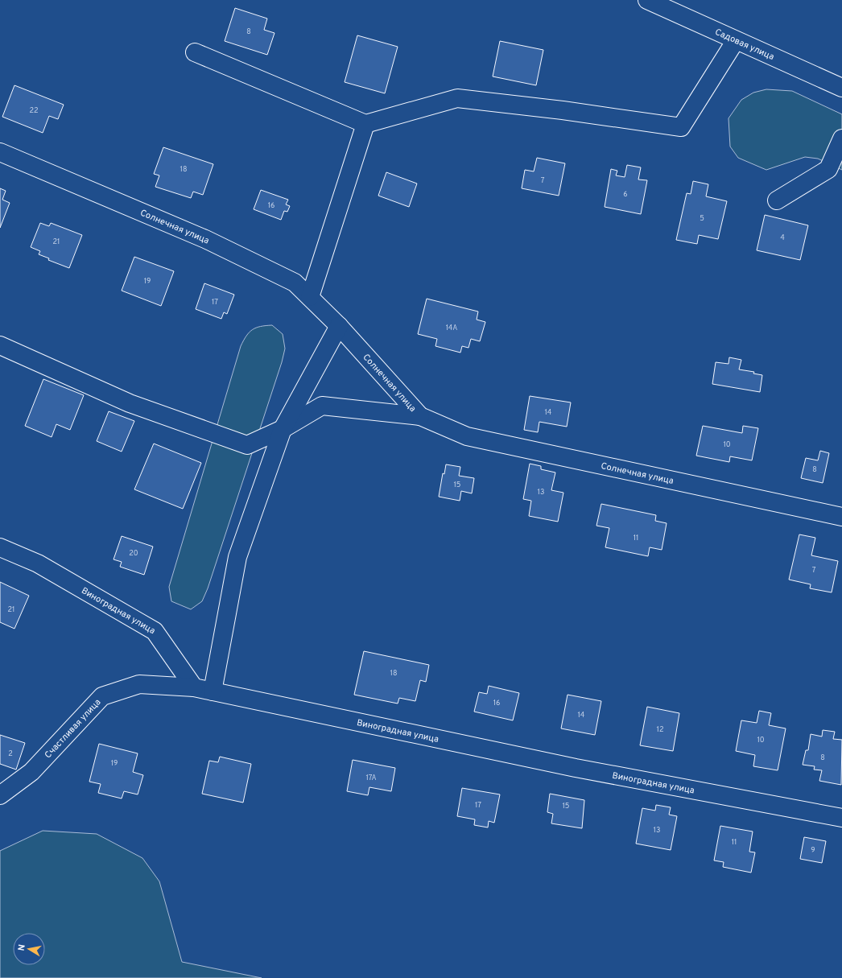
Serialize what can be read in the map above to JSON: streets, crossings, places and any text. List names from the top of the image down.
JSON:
{
  "streets": {
    "street": [
      "Садовая улица",
      "Солнечная улица",
      "Виноградная улица",
      "Счастливая улица"
    ]
  },
  "crossings": [
    ["Виноградная улица", "Счастливая улица"]
  ],
  "house_numbers": [
    "8",
    "22",
    "18",
    "7",
    "6",
    "16",
    "5",
    "4",
    "21",
    "19",
    "17",
    "14А",
    "14",
    "10",
    "8",
    "15",
    "13",
    "11",
    "20",
    "7",
    "21",
    "18",
    "16",
    "14",
    "12",
    "10",
    "2",
    "8",
    "19",
    "17А",
    "17",
    "15",
    "13",
    "11",
    "9"
  ],
  "north": "left"
}
